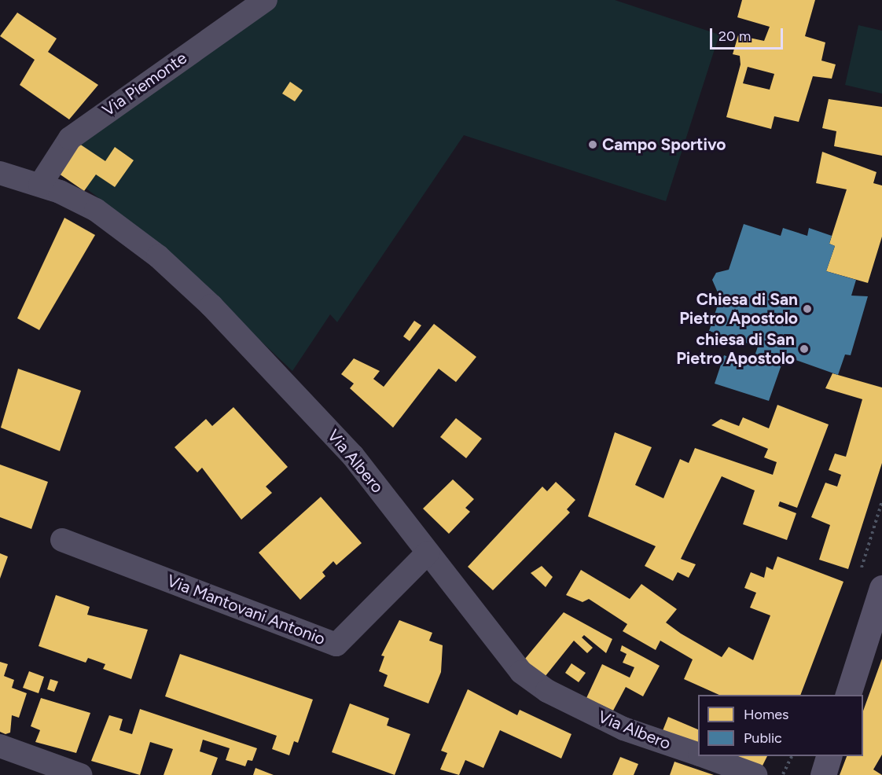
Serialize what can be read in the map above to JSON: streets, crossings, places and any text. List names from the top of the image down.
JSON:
{
  "streets": {
    "street": ["Via Piemonte", "Via Albero", "Via Mantovani Antonio"]
  },
  "crossings": [
    ["Via Piemonte", "Via Albero"],
    ["Via Albero", "Via Mantovani Antonio"]
  ],
  "places": ["Campo Sportivo", "Chiesa di San Pietro Apostolo", "chiesa di San Pietro Apostolo"],
  "legend": ["Homes", "Public"],
  "scale_bar": "20 m"
}
